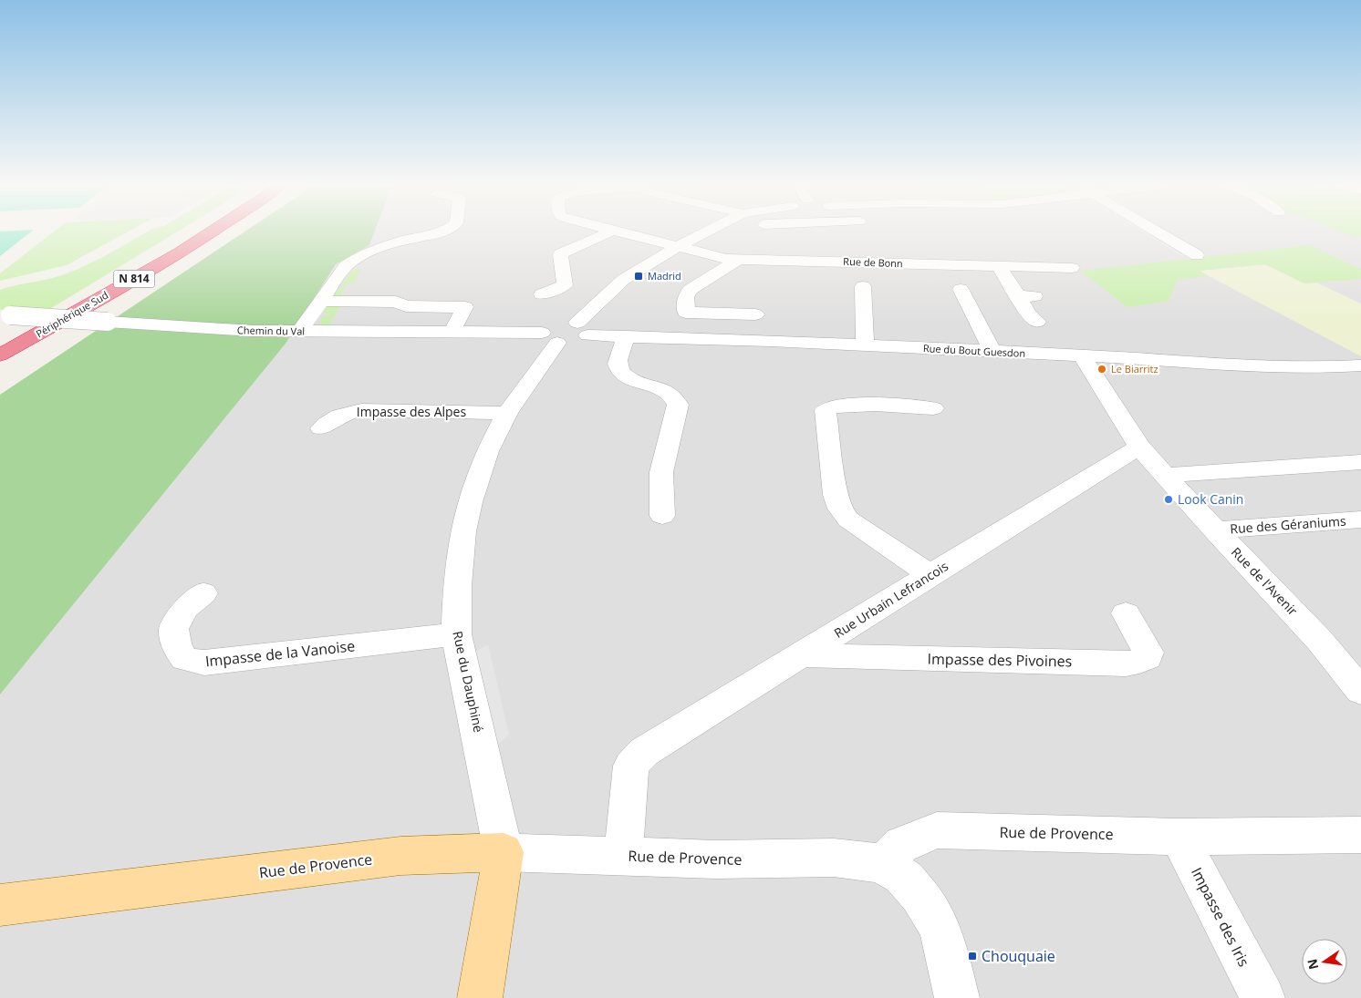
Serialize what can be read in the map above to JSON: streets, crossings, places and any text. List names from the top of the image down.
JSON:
{
  "streets": {
    "highway": ["N 814", "Périphérique Sud"],
    "main road": ["Rue de Provence"],
    "street": [
      "Rue de Bonn",
      "Chemin du Val",
      "Rue du Bout Guesdon",
      "Impasse des Alpes",
      "Rue des Géraniums",
      "Rue de l'Avenir",
      "Rue Urbain Lefrancois",
      "Impasse de la Vanoise",
      "Impasse des Pivoines",
      "Rue du Dauphiné",
      "Impasse des Iris"
    ]
  },
  "crossings": [
    ["Chemin du Val", "Rue du Bout Guesdon"],
    ["Chemin du Val", "Rue du Dauphiné"],
    ["Impasse des Alpes", "Rue du Dauphiné"],
    ["Rue des Géraniums", "Rue de l'Avenir"],
    ["Rue de l'Avenir", "Rue Urbain Lefrancois"],
    ["Rue Urbain Lefrancois", "Impasse des Pivoines"],
    ["Rue Urbain Lefrancois", "Rue de Provence"],
    ["Impasse de la Vanoise", "Rue du Dauphiné"],
    ["Rue du Dauphiné", "Rue de Provence"],
    ["Rue de Provence", "Impasse des Iris"]
  ],
  "places": {
    "transit": ["Madrid", "Chouquaie"],
    "other": ["Le Biarritz", "Look Canin"]
  },
  "north": "left"
}
